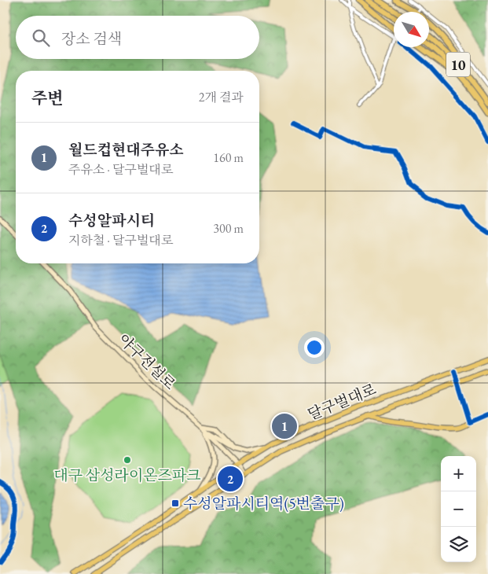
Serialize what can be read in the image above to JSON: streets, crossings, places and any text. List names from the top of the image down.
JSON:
{
  "streets": {
    "highway": ["10"],
    "main road": ["야구전설로", "달구벌대로"]
  },
  "crossings": [
    ["야구전설로", "달구벌대로"]
  ],
  "places": {
    "other": ["대구 삼성라이온즈파크"],
    "transit": ["수성알파시티역(5번출구)"]
  },
  "north": "bottom right",
  "page": {
    "search": "장소 검색",
    "heading": ["주변", "2개 결과"],
    "list": [
      {
        "mark": "1",
        "name": "월드컵현대주유소",
        "note": "주유소 · 달구벌대로",
        "value": "160 m"
      },
      {
        "mark": "2",
        "name": "수성알파시티",
        "note": "지하철 · 달구벌대로",
        "value": "300 m"
      }
    ],
    "pins": ["1", "2"],
    "map_buttons": ["+", "−"]
  }
}
